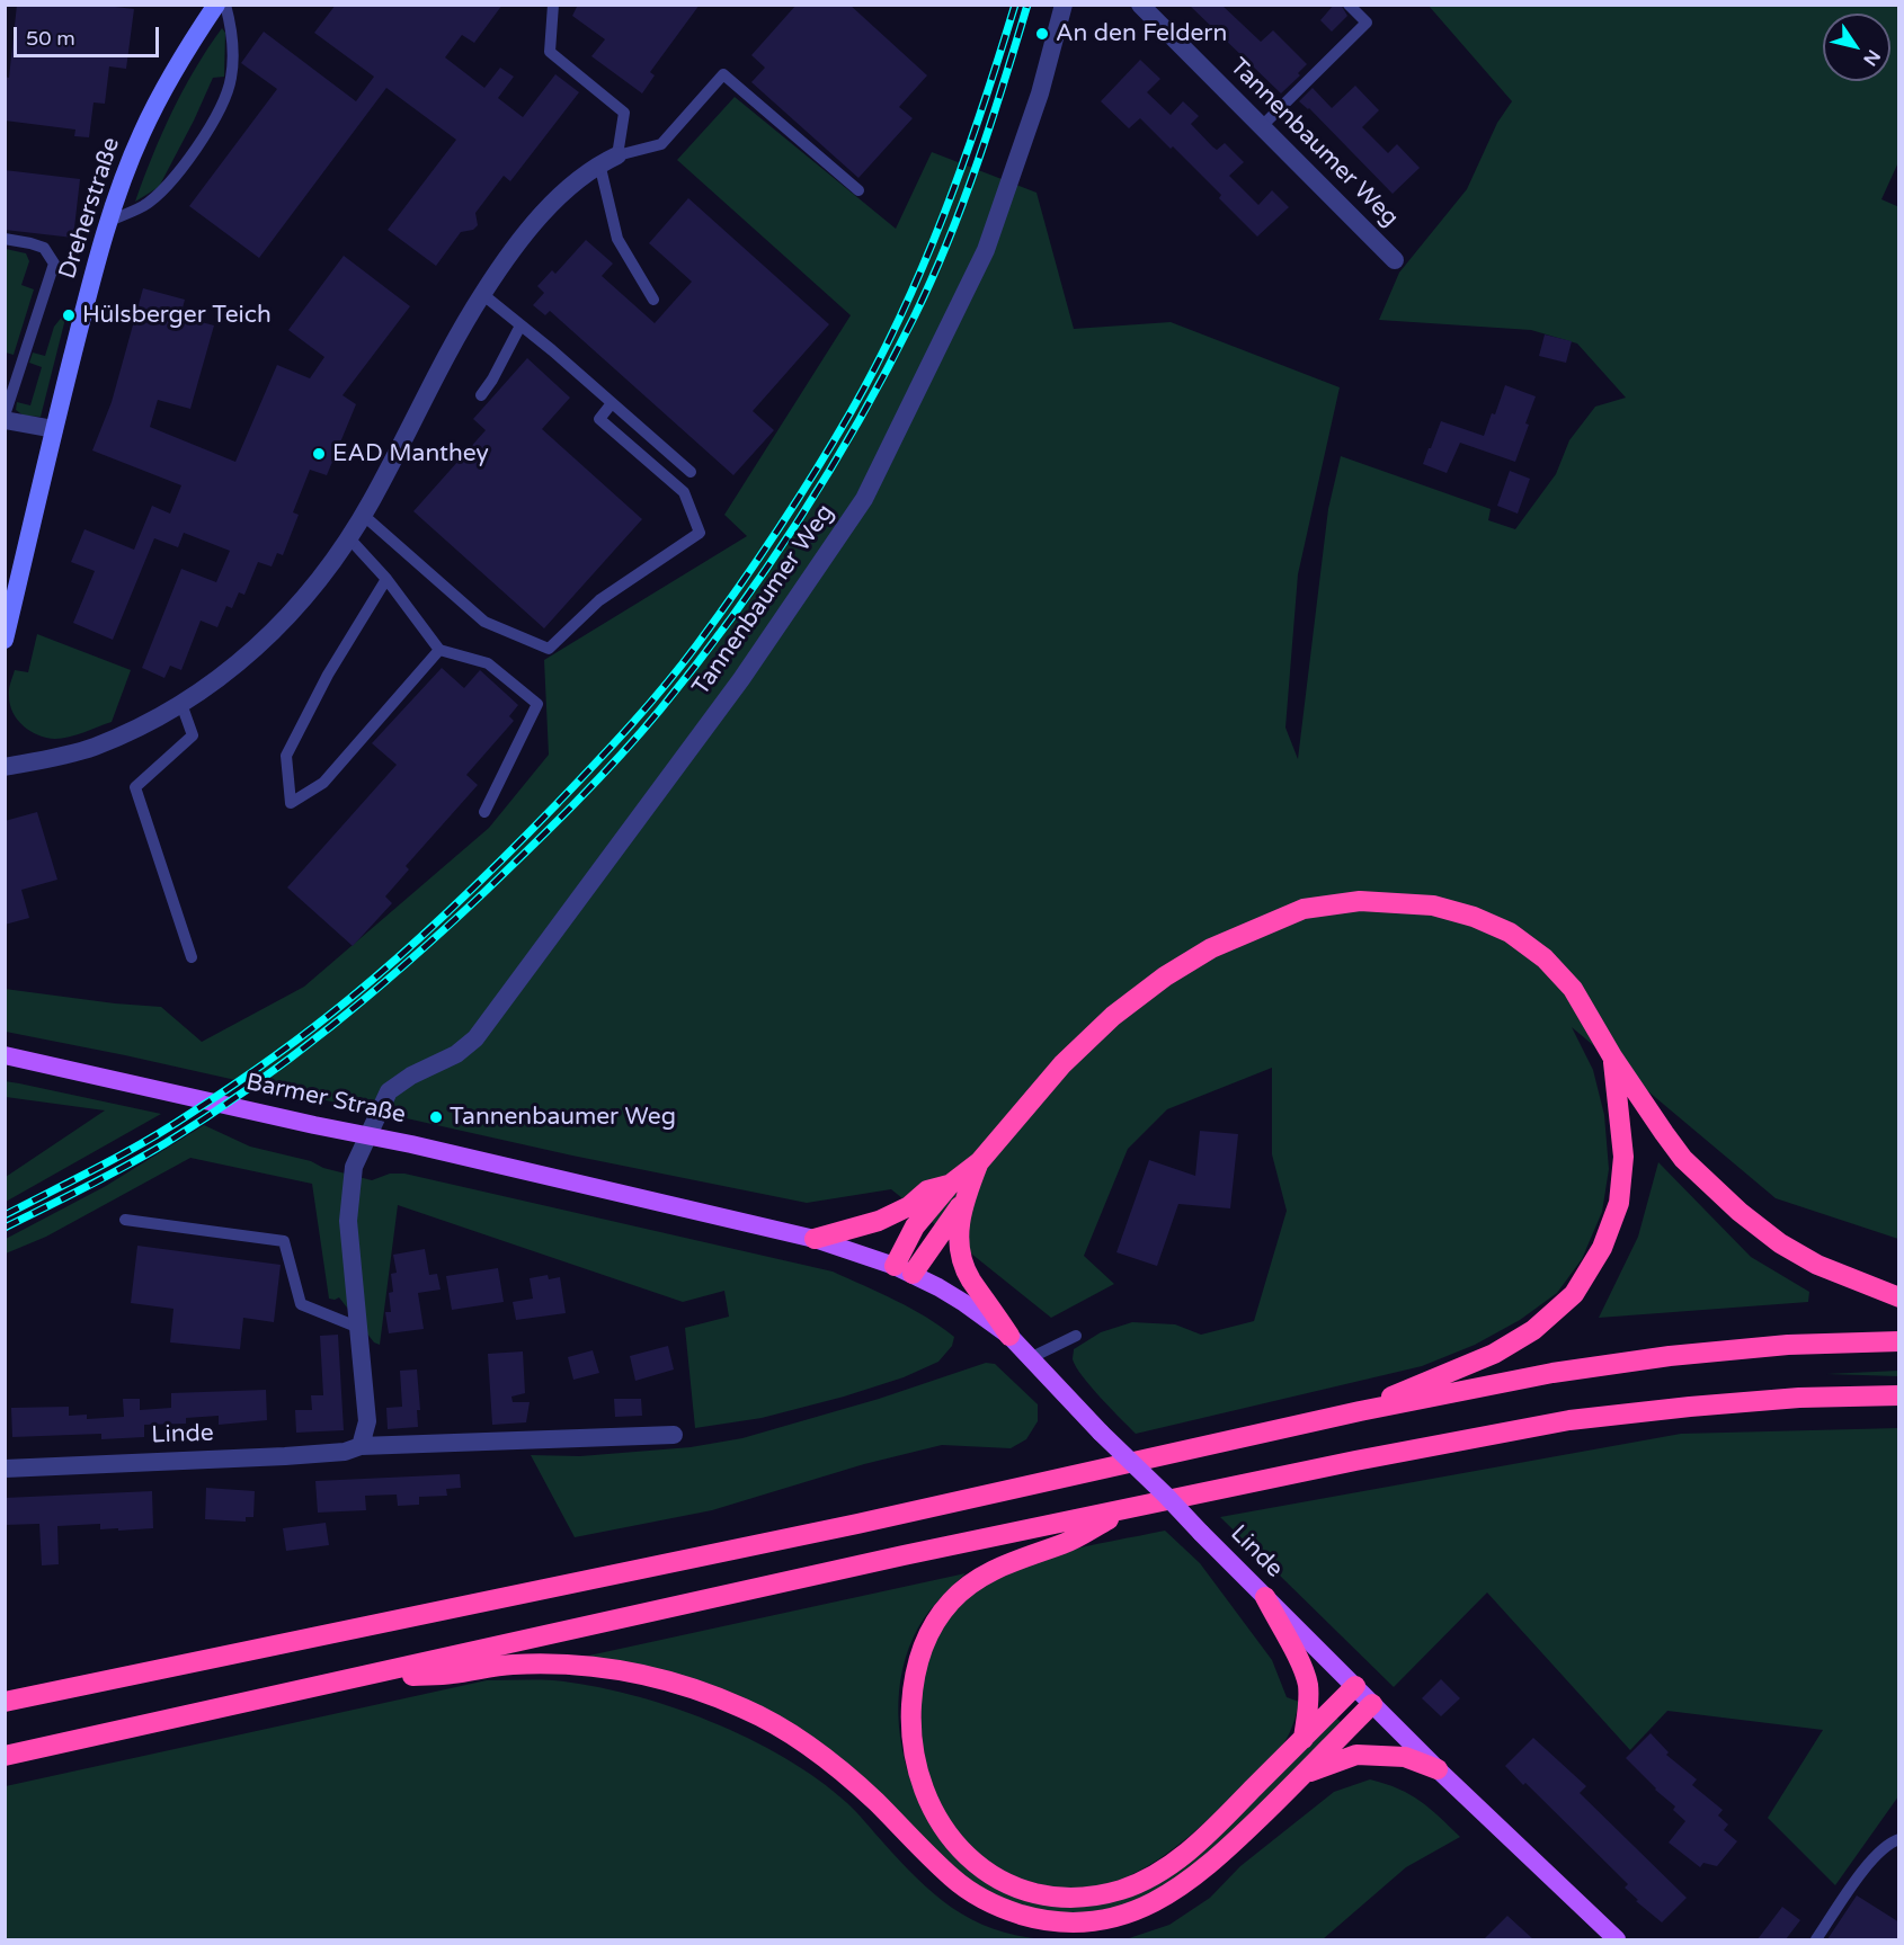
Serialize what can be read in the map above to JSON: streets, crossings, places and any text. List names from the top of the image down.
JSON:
{
  "streets": {
    "main road": ["Dreherstraße", "Barmer Straße", "Linde"],
    "street": ["Tannenbaumer Weg"]
  },
  "crossings": [
    ["Tannenbaumer Weg", "Barmer Straße"],
    ["Barmer Straße", "Linde"]
  ],
  "places": [
    "An den Feldern",
    "Hülsberger Teich",
    "EAD Manthey",
    "Tannenbaumer Weg"
  ],
  "scale_bar": "50 m",
  "north": "bottom right"
}
